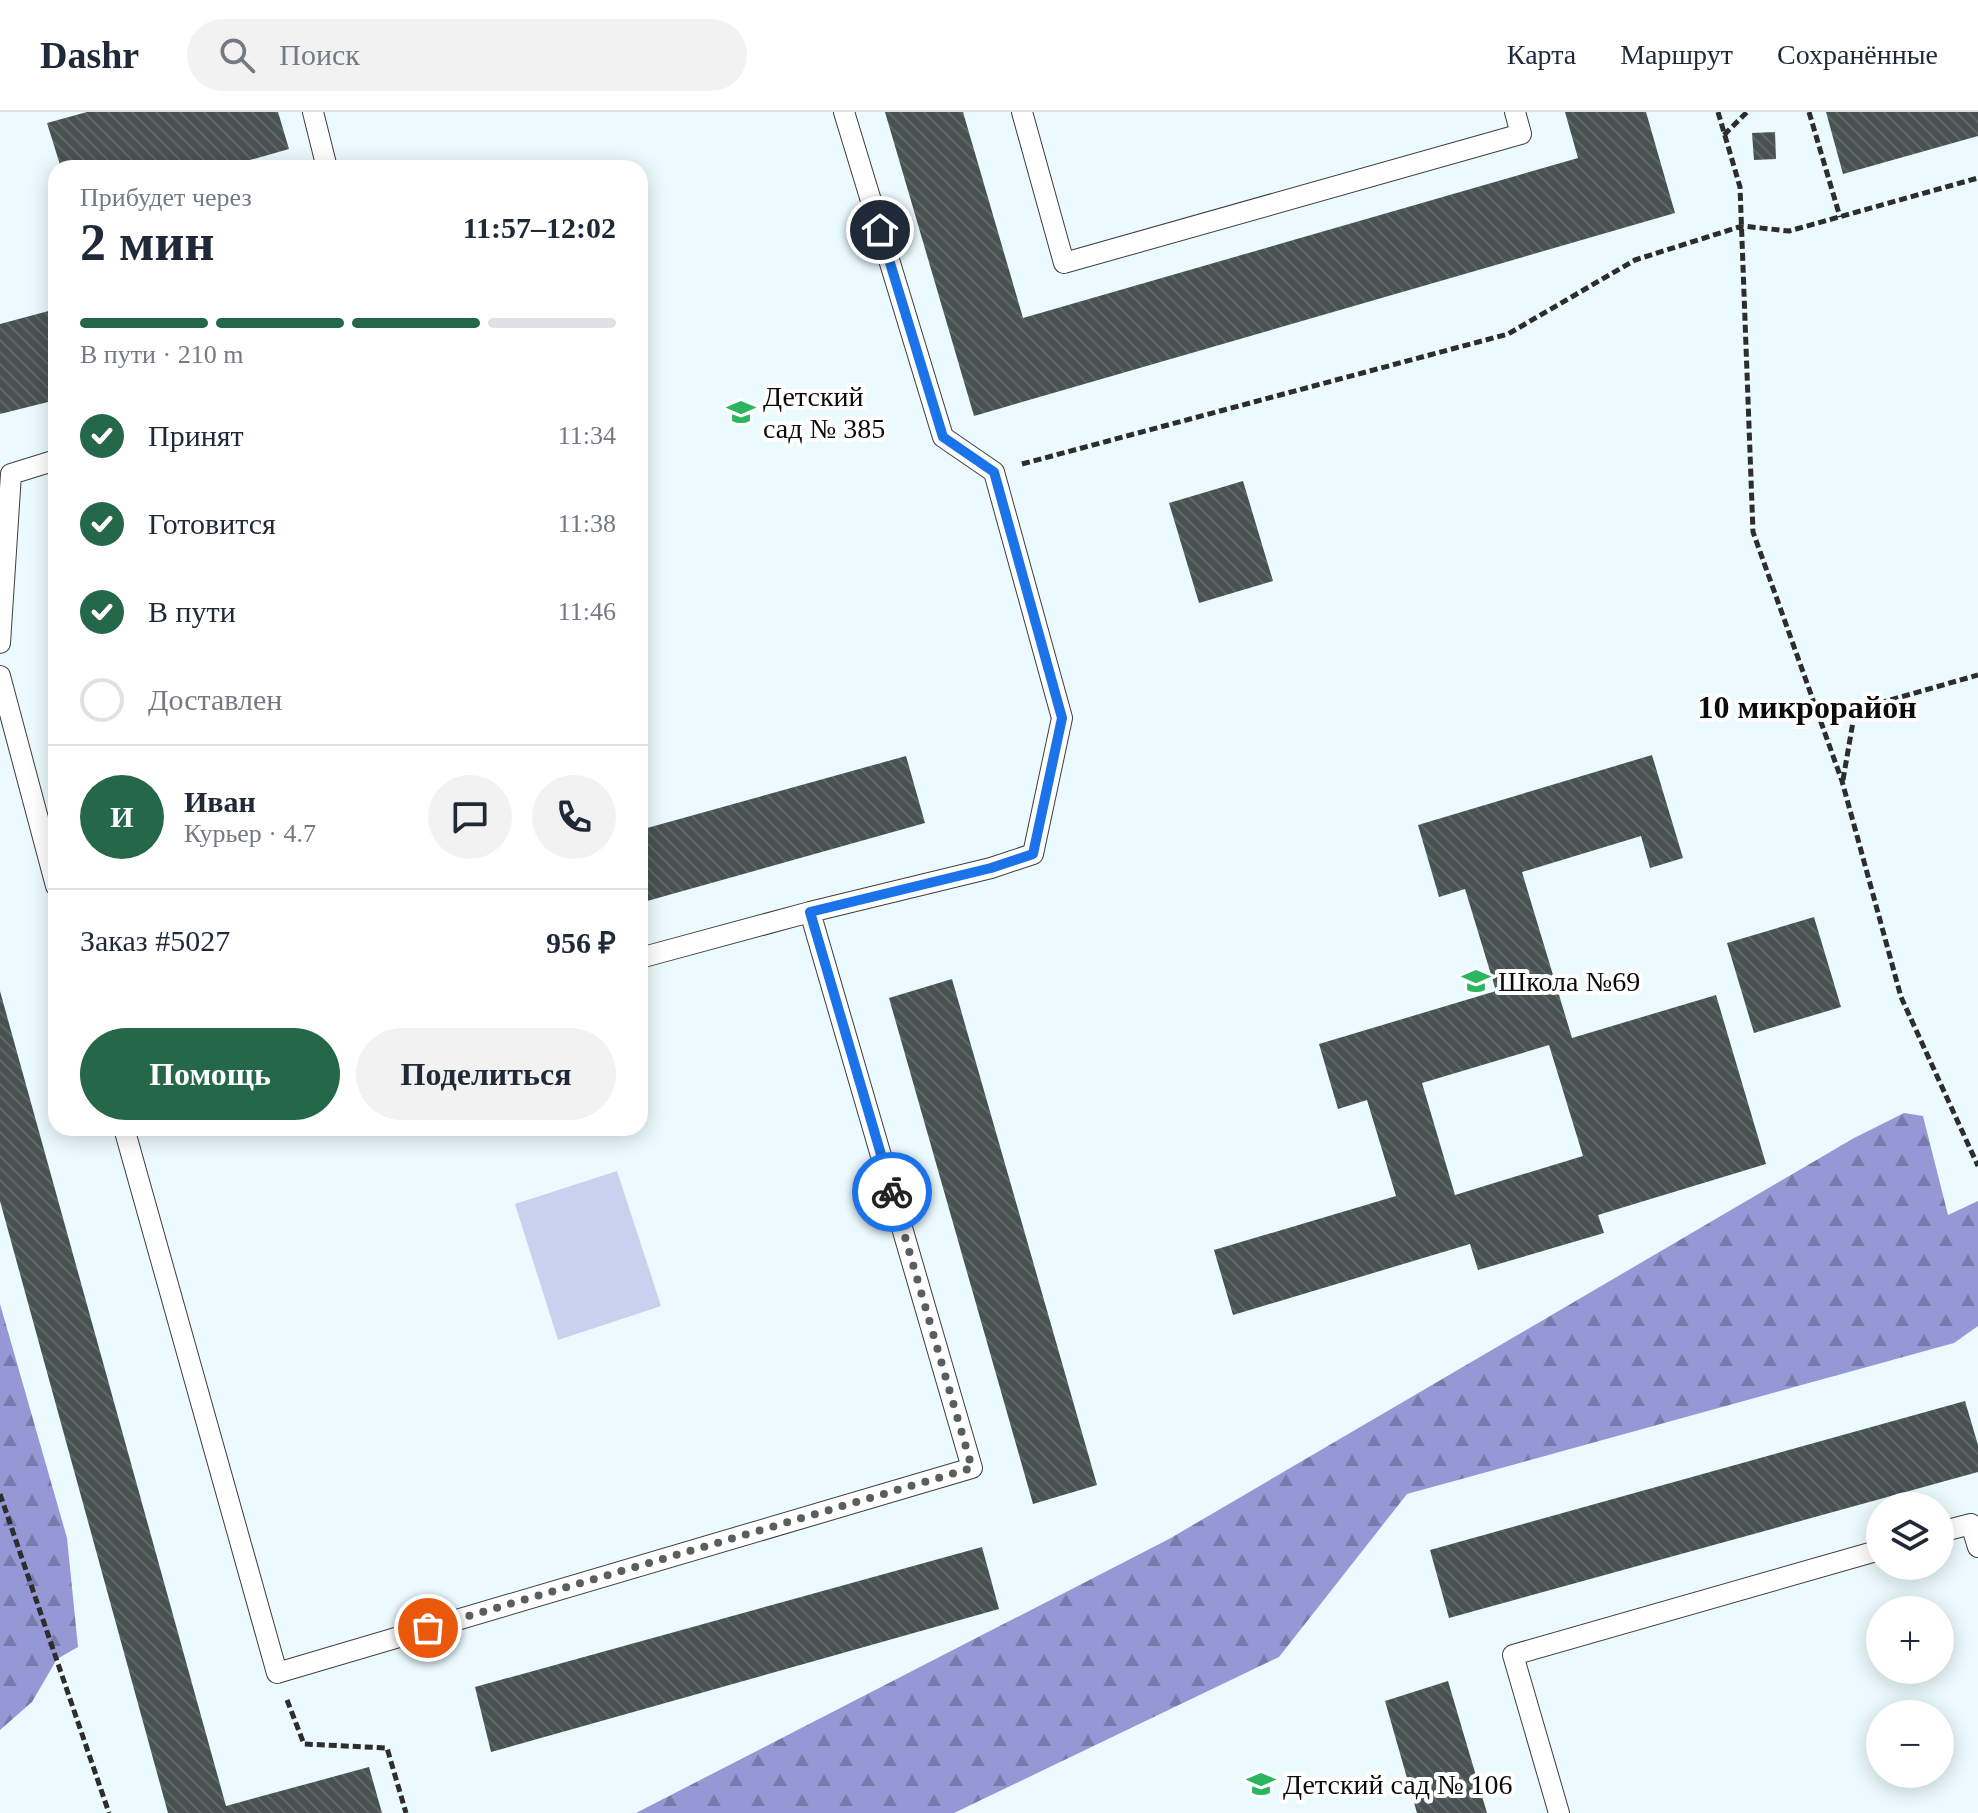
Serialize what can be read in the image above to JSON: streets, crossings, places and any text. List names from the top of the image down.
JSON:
{
  "districts": ["10 микрорайон"],
  "places": {
    "school or university": ["Детский сад № 385", "Школа №69", "Детский сад № 106"]
  },
  "page": {
    "header": "Dashr",
    "search": "Поиск",
    "nav": ["Карта", "Маршрут", "Сохранённые"],
    "heading": ["2 мин", "Прибудет через", "11:57–12:02"],
    "panel": [
      "Иван",
      "Курьер · 4.7",
      "Заказ #5027",
      "956 ₽"
    ],
    "bar": "В пути · 210 m",
    "list": [
      ["Принят", "11:34"],
      ["Готовится", "11:38"],
      ["В пути", "11:46"],
      "Доставлен"
    ],
    "round": "И",
    "buttons": ["Помощь", "Поделиться"],
    "map_buttons": ["+", "−"]
  }
}
